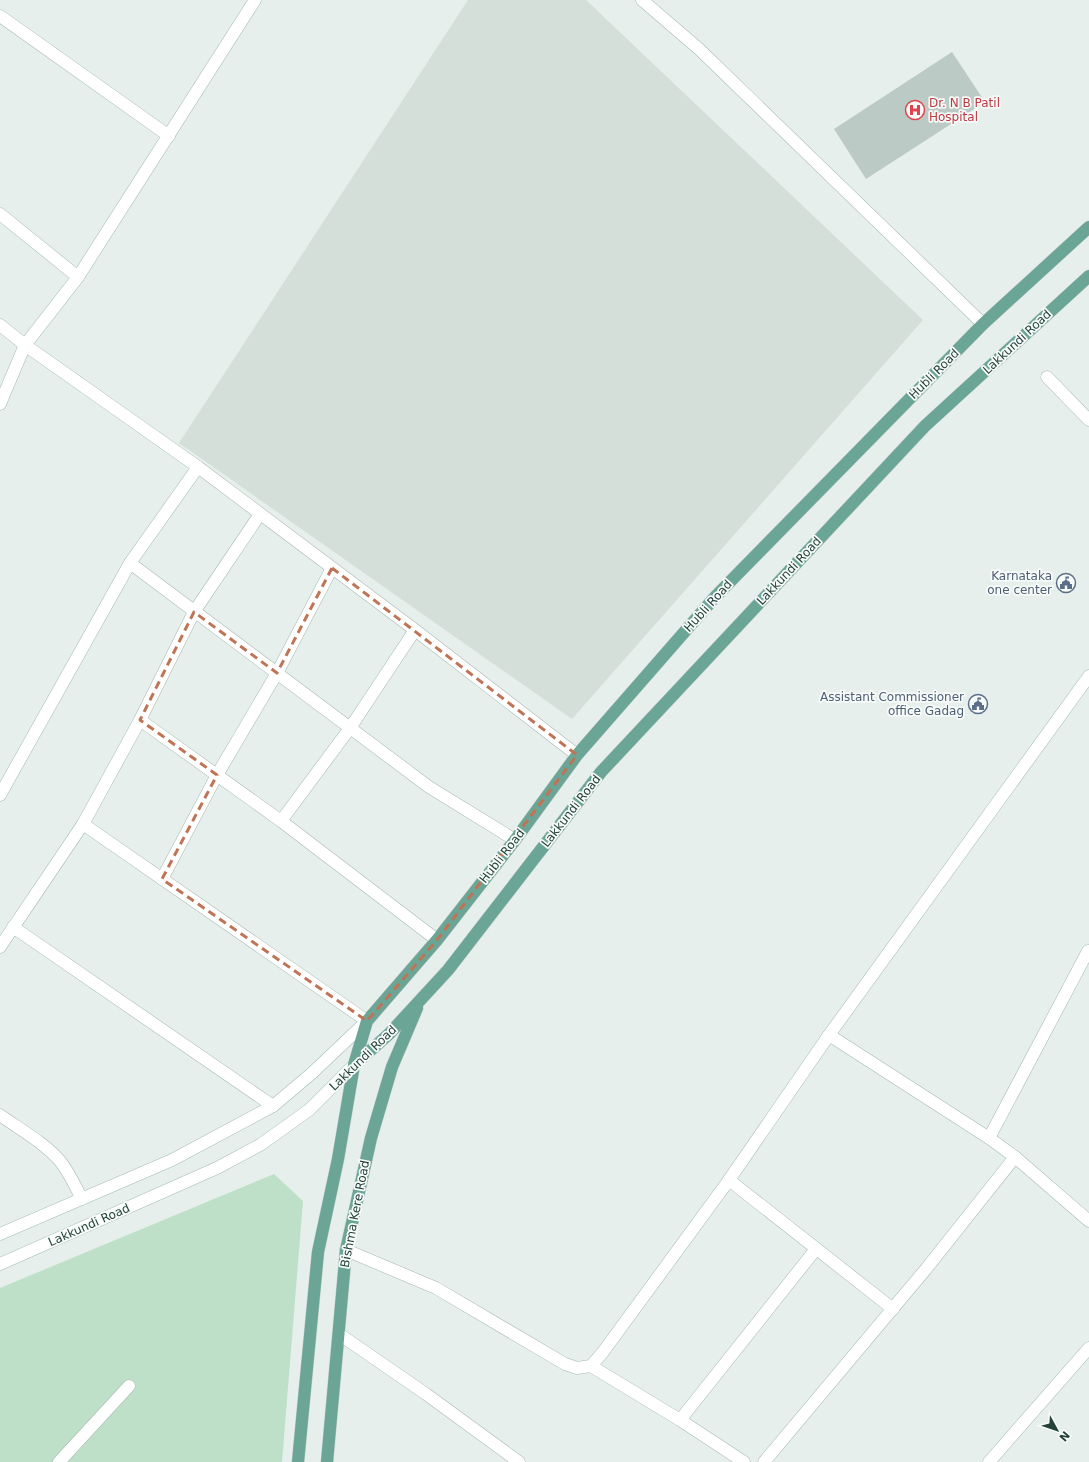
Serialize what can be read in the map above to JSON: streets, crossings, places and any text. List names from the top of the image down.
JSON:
{
  "streets": {
    "main road": ["Lakkundi Road", "Hubli Road", "Bishma Kere Road"]
  },
  "crossings": [
    ["Lakkundi Road", "Hubli Road"],
    ["Lakkundi Road", "Bishma Kere Road"]
  ],
  "places": {
    "hospital": ["Dr. N B Patil Hospital"],
    "public building": ["Karnataka one center", "Assistant Commissioner office Gadag"]
  },
  "north": "bottom right"
}
